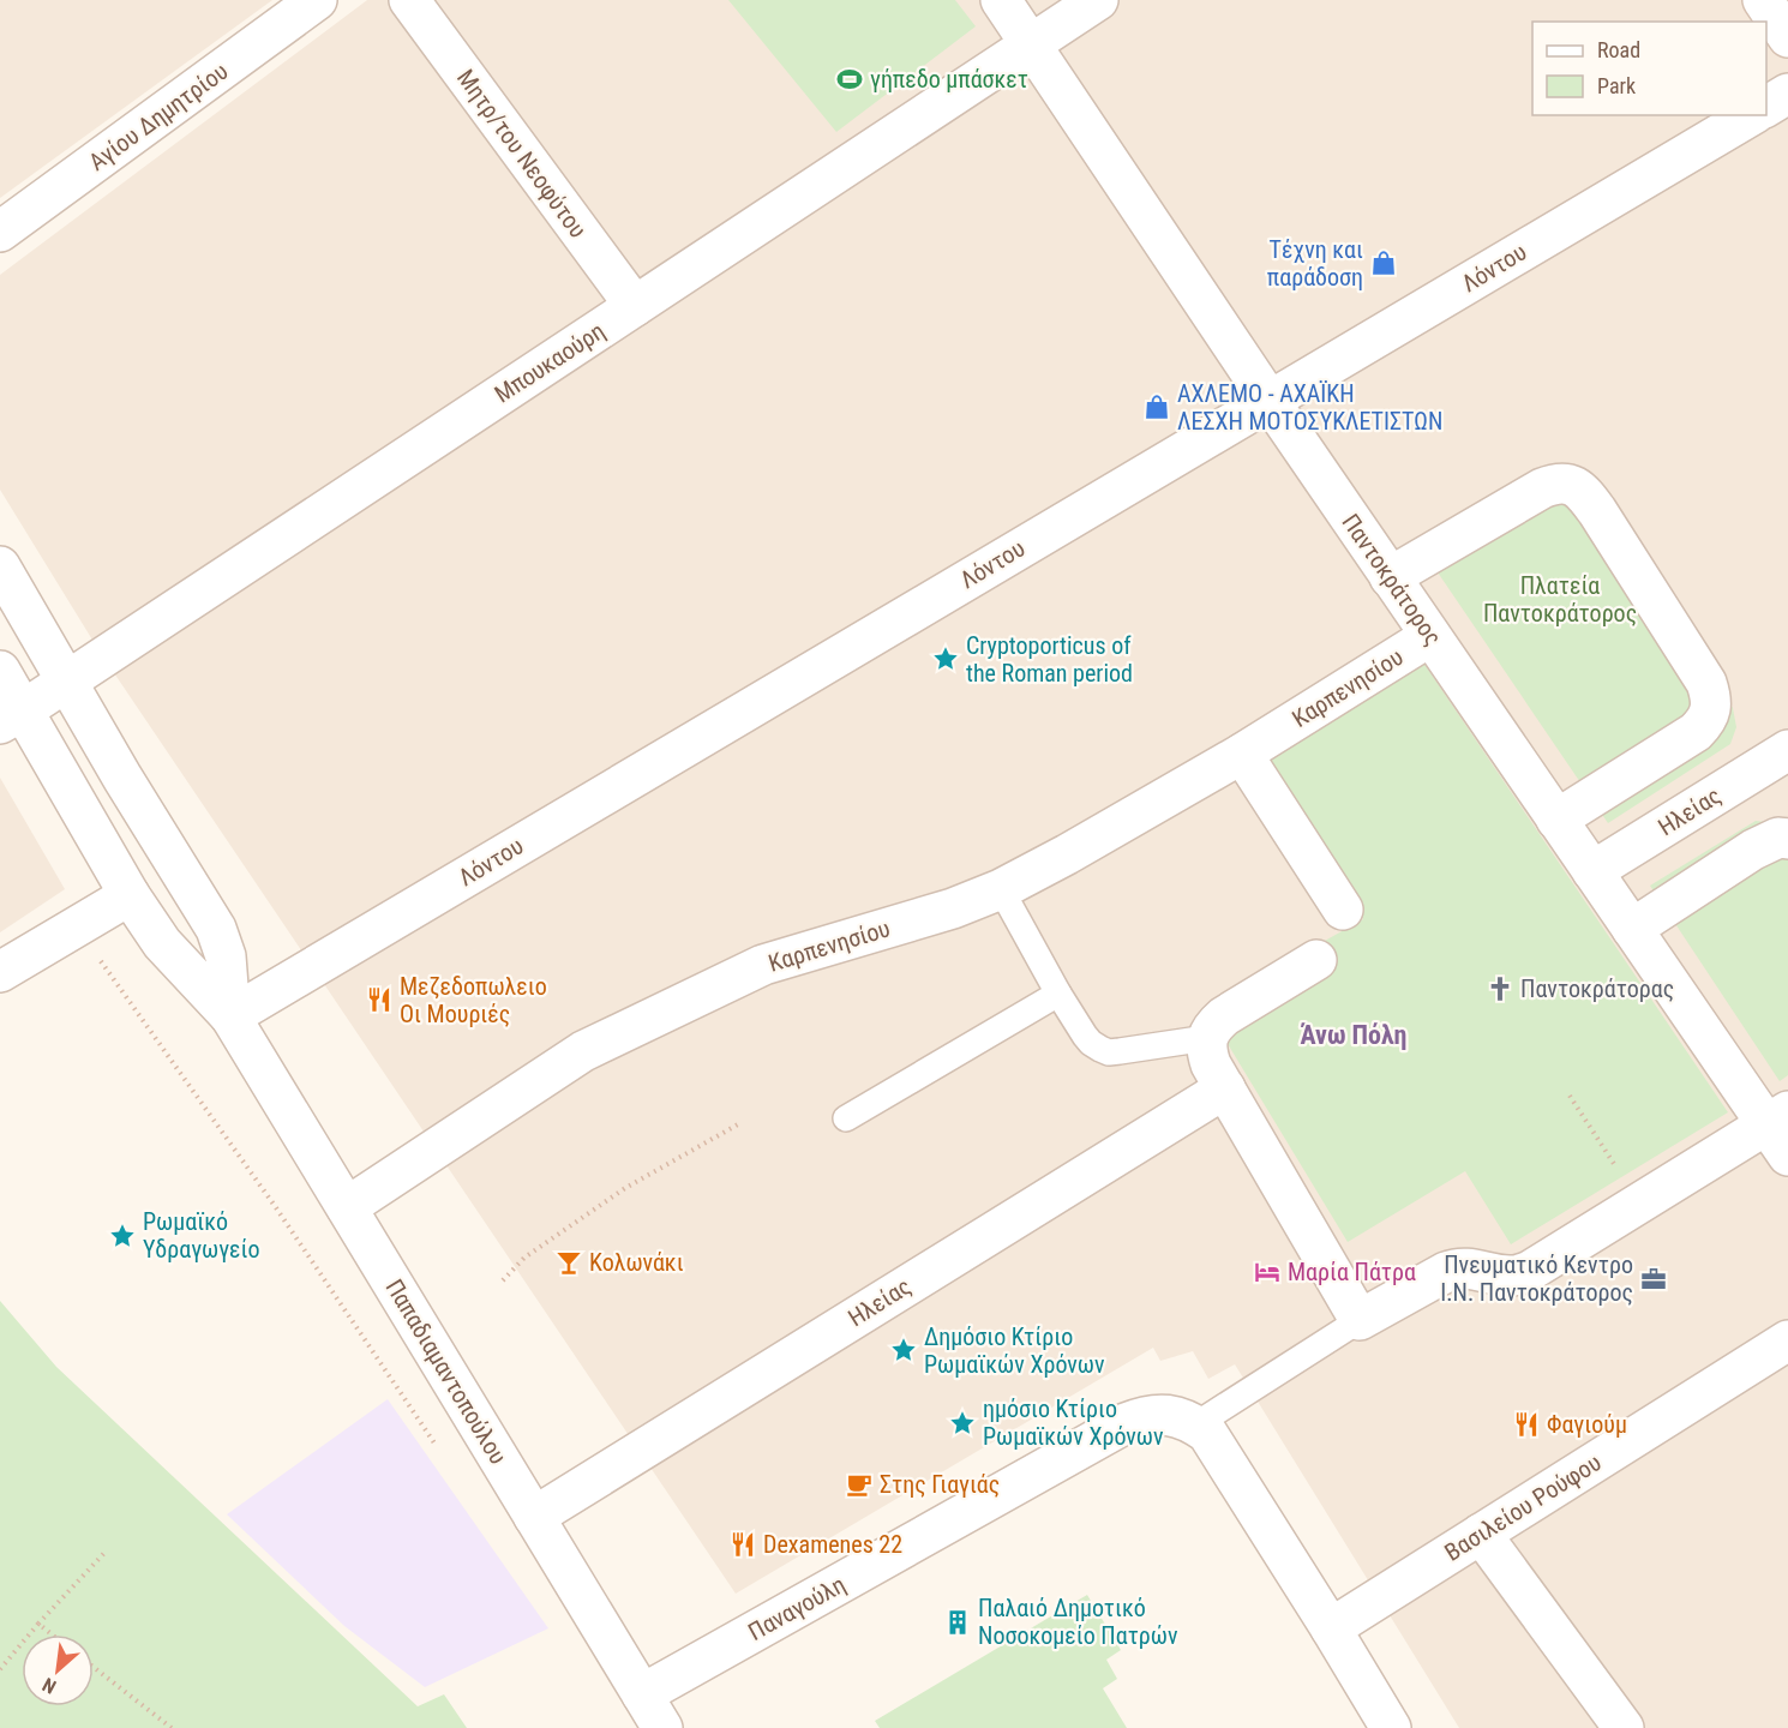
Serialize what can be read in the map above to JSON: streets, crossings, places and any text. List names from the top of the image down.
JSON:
{
  "streets": {
    "street": [
      "Αγίου Δημητρίου",
      "Μητρ/του Νεοφύτου",
      "Λόντου",
      "Μπουκαούρη",
      "Παντοκράτορος",
      "Καρπενησίου",
      "Ηλείας",
      "Παπαδιαμαντοπούλου",
      "Βασιλείου Ρούφου",
      "Παναγούλη"
    ]
  },
  "crossings": [
    ["Μητρ/του Νεοφύτου", "Μπουκαούρη"],
    ["Λόντου", "Παντοκράτορος"],
    ["Λόντου", "Παπαδιαμαντοπούλου"],
    ["Μπουκαούρη", "Παντοκράτορος"],
    ["Μπουκαούρη", "Παπαδιαμαντοπούλου"],
    ["Παντοκράτορος", "Καρπενησίου"],
    ["Παντοκράτορος", "Ηλείας"],
    ["Καρπενησίου", "Παπαδιαμαντοπούλου"],
    ["Ηλείας", "Παπαδιαμαντοπούλου"],
    ["Παπαδιαμαντοπούλου", "Παναγούλη"]
  ],
  "districts": ["Άνω Πόλη"],
  "parks": ["Πλατεία Παντοκράτορος"],
  "places": {
    "sports": ["γήπεδο μπάσκετ"],
    "shop": ["Τέχνη και παράδοση", "ΑΧΛΕΜΟ - ΑΧΑΪΚΗ ΛΕΣΧΗ ΜΟΤΟΣΥΚΛΕΤΙΣΤΩΝ"],
    "place": [
      "Cryptoporticus of the Roman period",
      "Ρωμαϊκό Υδραγωγείο",
      "Δημόσιο Κτίριο Ρωμαϊκών Χρόνων",
      "ημόσιο Κτίριο Ρωμαϊκών Χρόνων"
    ],
    "church": ["Παντοκράτορας"],
    "restaurant": ["Μεζεδοπωλειο Οι Μουριές", "Φαγιούμ", "Dexamenes 22"],
    "bar": ["Κολωνάκι"],
    "hotel": ["Μαρία Πάτρα"],
    "office": ["Πνευματικό Κεντρο Ι.Ν. Παντοκράτορος"],
    "cafe": ["Στης Γιαγιάς"],
    "building": ["Παλαιό Δημοτικό Νοσοκομείο Πατρών"]
  },
  "legend": ["Road", "Park"],
  "north": "bottom left"
}
